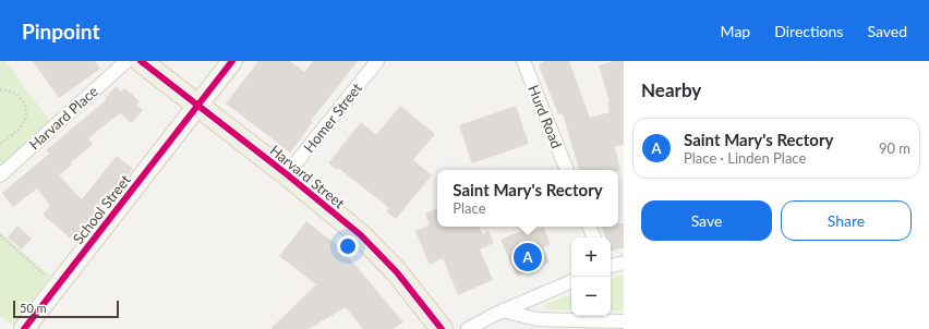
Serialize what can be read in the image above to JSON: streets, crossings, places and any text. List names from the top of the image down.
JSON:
{
  "streets": {
    "main road": ["Harvard Street", "School Street"],
    "street": ["Hurd Road", "Harvard Place", "Homer Street"]
  },
  "crossings": [
    ["Homer Street", "Harvard Street"],
    ["Harvard Street", "School Street"]
  ],
  "scale_bar": "50 m",
  "page": {
    "header": "Pinpoint",
    "nav": ["Map", "Directions", "Saved"],
    "heading": "Nearby",
    "list": [
      {
        "mark": "A",
        "name": "Saint Mary's Rectory",
        "note": "Place · Linden Place",
        "value": "90 m"
      }
    ],
    "popup": ["Saint Mary's Rectory", "Place"],
    "buttons": ["Save", "Share"],
    "map_buttons": ["+", "−"],
    "pins": "A",
    "scale": "50 m"
  }
}
